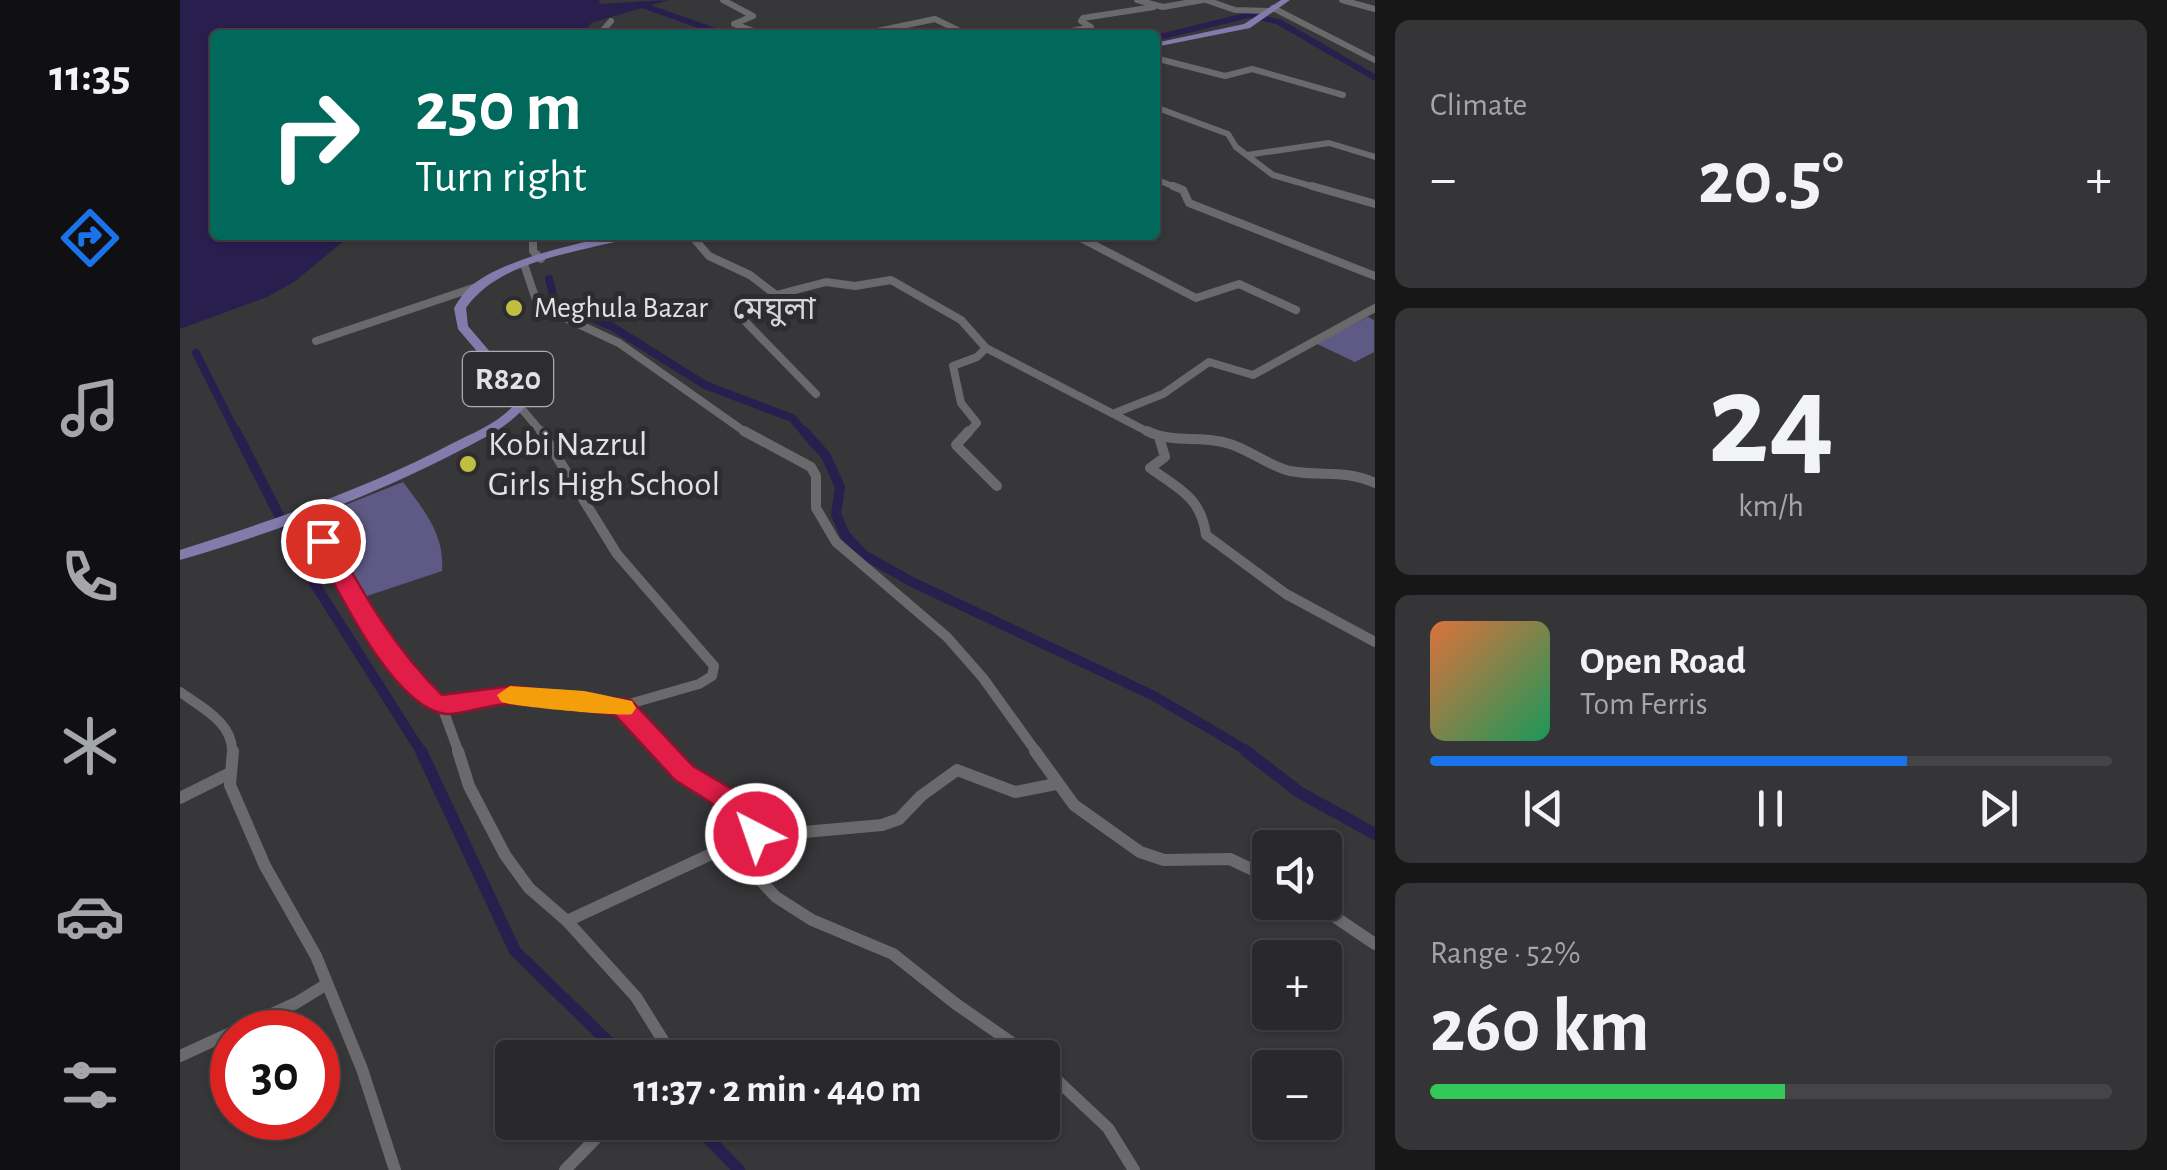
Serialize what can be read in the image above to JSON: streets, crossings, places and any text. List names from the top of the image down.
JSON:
{
  "streets": {
    "main road": ["R820"]
  },
  "districts": ["মেঘুলা"],
  "places": ["Meghula Bazar", "Kobi Nazrul Girls High School"],
  "page": {
    "tabs": "11:35",
    "tile": [
      "Climate",
      ["24", "km/h"],
      ["Range · 52%", "260 km"]
    ],
    "turn": ["250 m", "Turn right"],
    "heat": ["−", "20.5°", "+"],
    "song": ["Open Road", "Tom Ferris"],
    "map_buttons": ["+", "−"],
    "limit": "30",
    "trip": "11:37 · 2 min · 440 m"
  }
}
